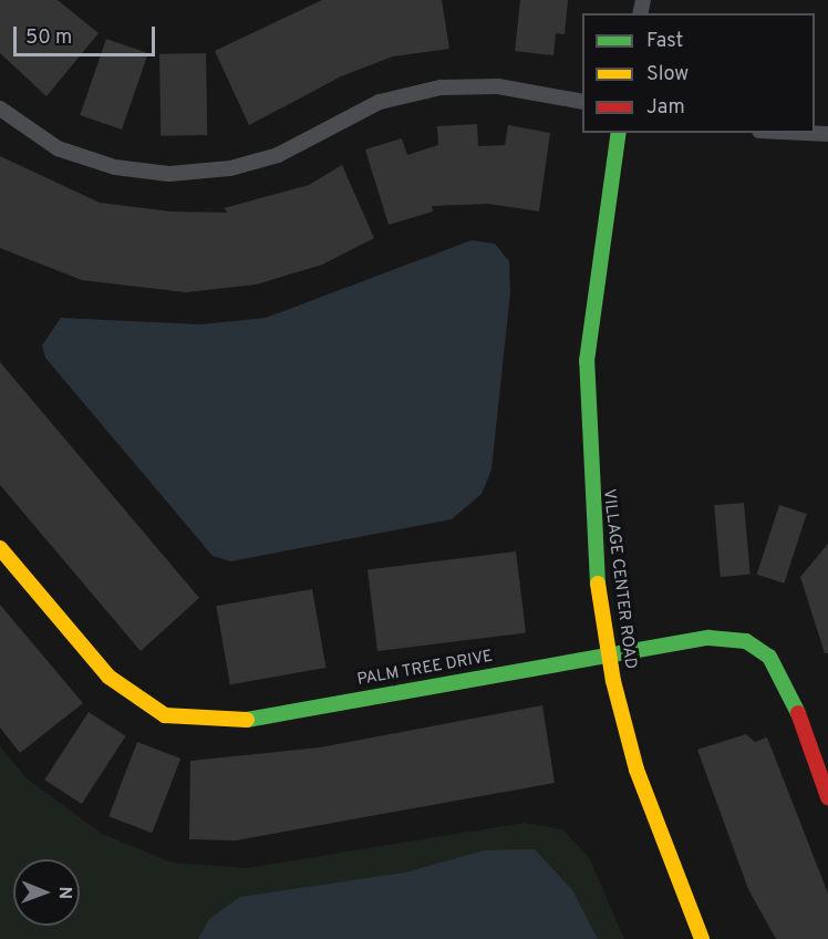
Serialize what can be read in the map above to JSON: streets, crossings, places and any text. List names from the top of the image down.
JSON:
{
  "streets": {
    "street": ["VILLAGE CENTER ROAD", "PALM TREE DRIVE"]
  },
  "crossings": [
    ["VILLAGE CENTER ROAD", "PALM TREE DRIVE"]
  ],
  "legend": ["Fast", "Slow", "Jam"],
  "scale_bar": "50 m",
  "north": "right"
}
